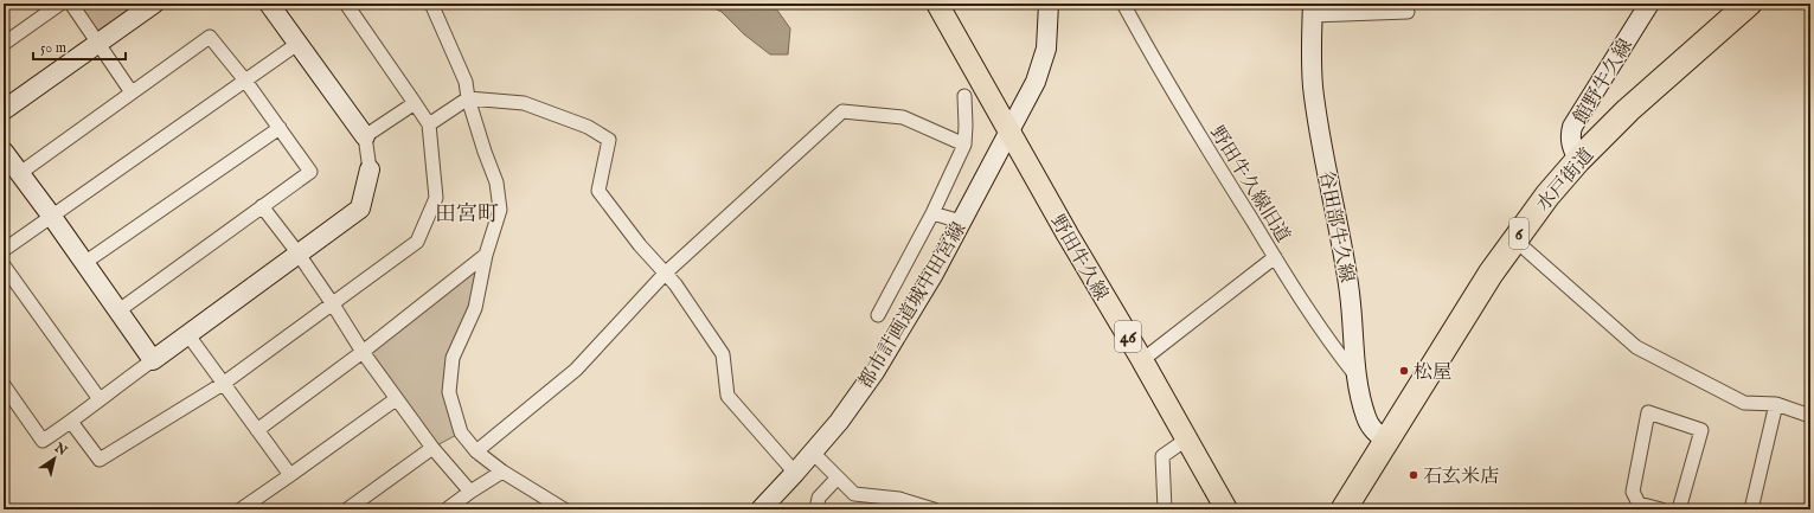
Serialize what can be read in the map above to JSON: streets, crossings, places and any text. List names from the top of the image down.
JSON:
{
  "streets": {
    "highway": ["水戸街道", "6"],
    "main road": ["野田牛久線", "46"],
    "street": [
      "館野牛久線",
      "野田牛久線旧道",
      "谷田部牛久線",
      "都市計画道城中田宮線"
    ]
  },
  "crossings": [
    ["館野牛久線", "水戸街道"],
    ["水戸街道", "谷田部牛久線"],
    ["野田牛久線旧道", "谷田部牛久線"],
    ["野田牛久線", "都市計画道城中田宮線"]
  ],
  "districts": ["田宮町"],
  "places": ["松屋", "石玄米店"],
  "scale_bar": "50 m",
  "north": "top right"
}
